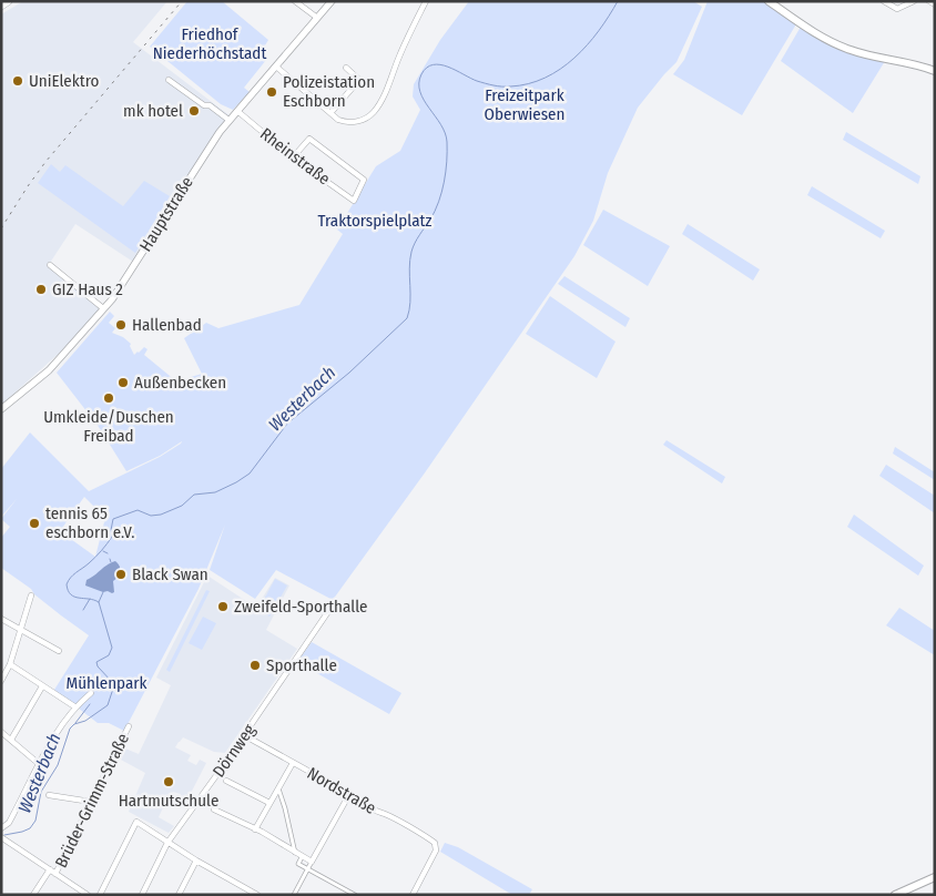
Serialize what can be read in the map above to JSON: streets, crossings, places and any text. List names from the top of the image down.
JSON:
{
  "streets": {
    "street": [
      "Rheinstraße",
      "Hauptstraße",
      "Dörnweg",
      "Nordstraße",
      "Brüder-Grimm-Straße"
    ]
  },
  "crossings": [
    ["Rheinstraße", "Hauptstraße"],
    ["Dörnweg", "Nordstraße"]
  ],
  "water": ["Westerbach"],
  "parks": [
    "Friedhof Niederhöchstadt",
    "Freizeitpark Oberwiesen",
    "Traktorspielplatz",
    "Mühlenpark"
  ],
  "places": [
    "UniElektro",
    "Polizeistation Eschborn",
    "mk hotel",
    "GIZ Haus 2",
    "Hallenbad",
    "Außenbecken",
    "Umkleide/Duschen Freibad",
    "tennis 65 eschborn e.V.",
    "Black Swan",
    "Zweifeld-Sporthalle",
    "Sporthalle",
    "Hartmutschule"
  ]
}
